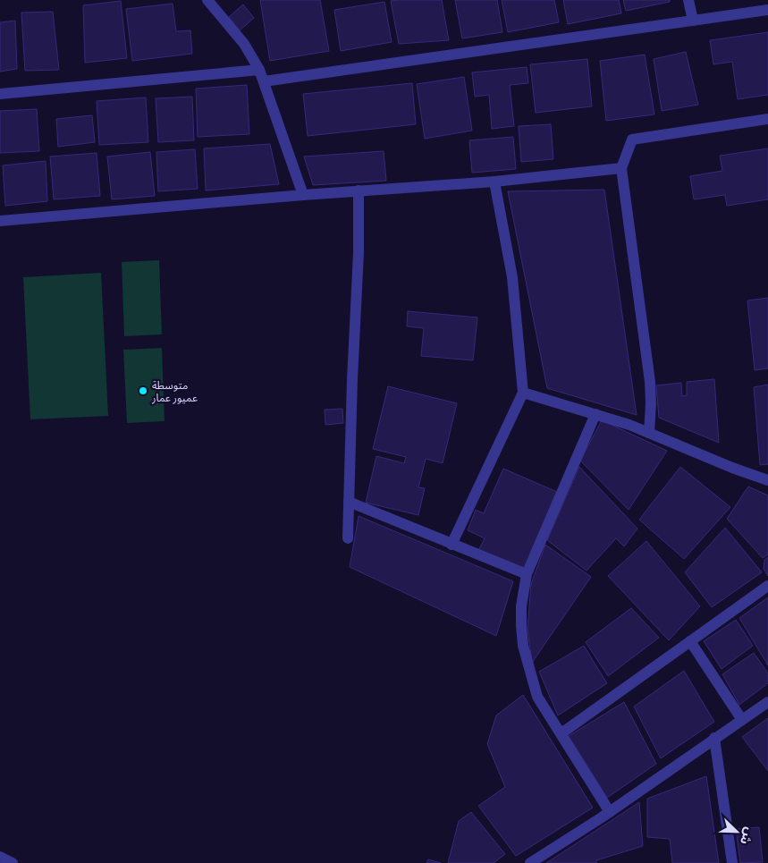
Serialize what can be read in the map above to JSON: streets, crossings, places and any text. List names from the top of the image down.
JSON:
{
  "places": ["متوسطة عميور عمار"],
  "north": "bottom right"
}
